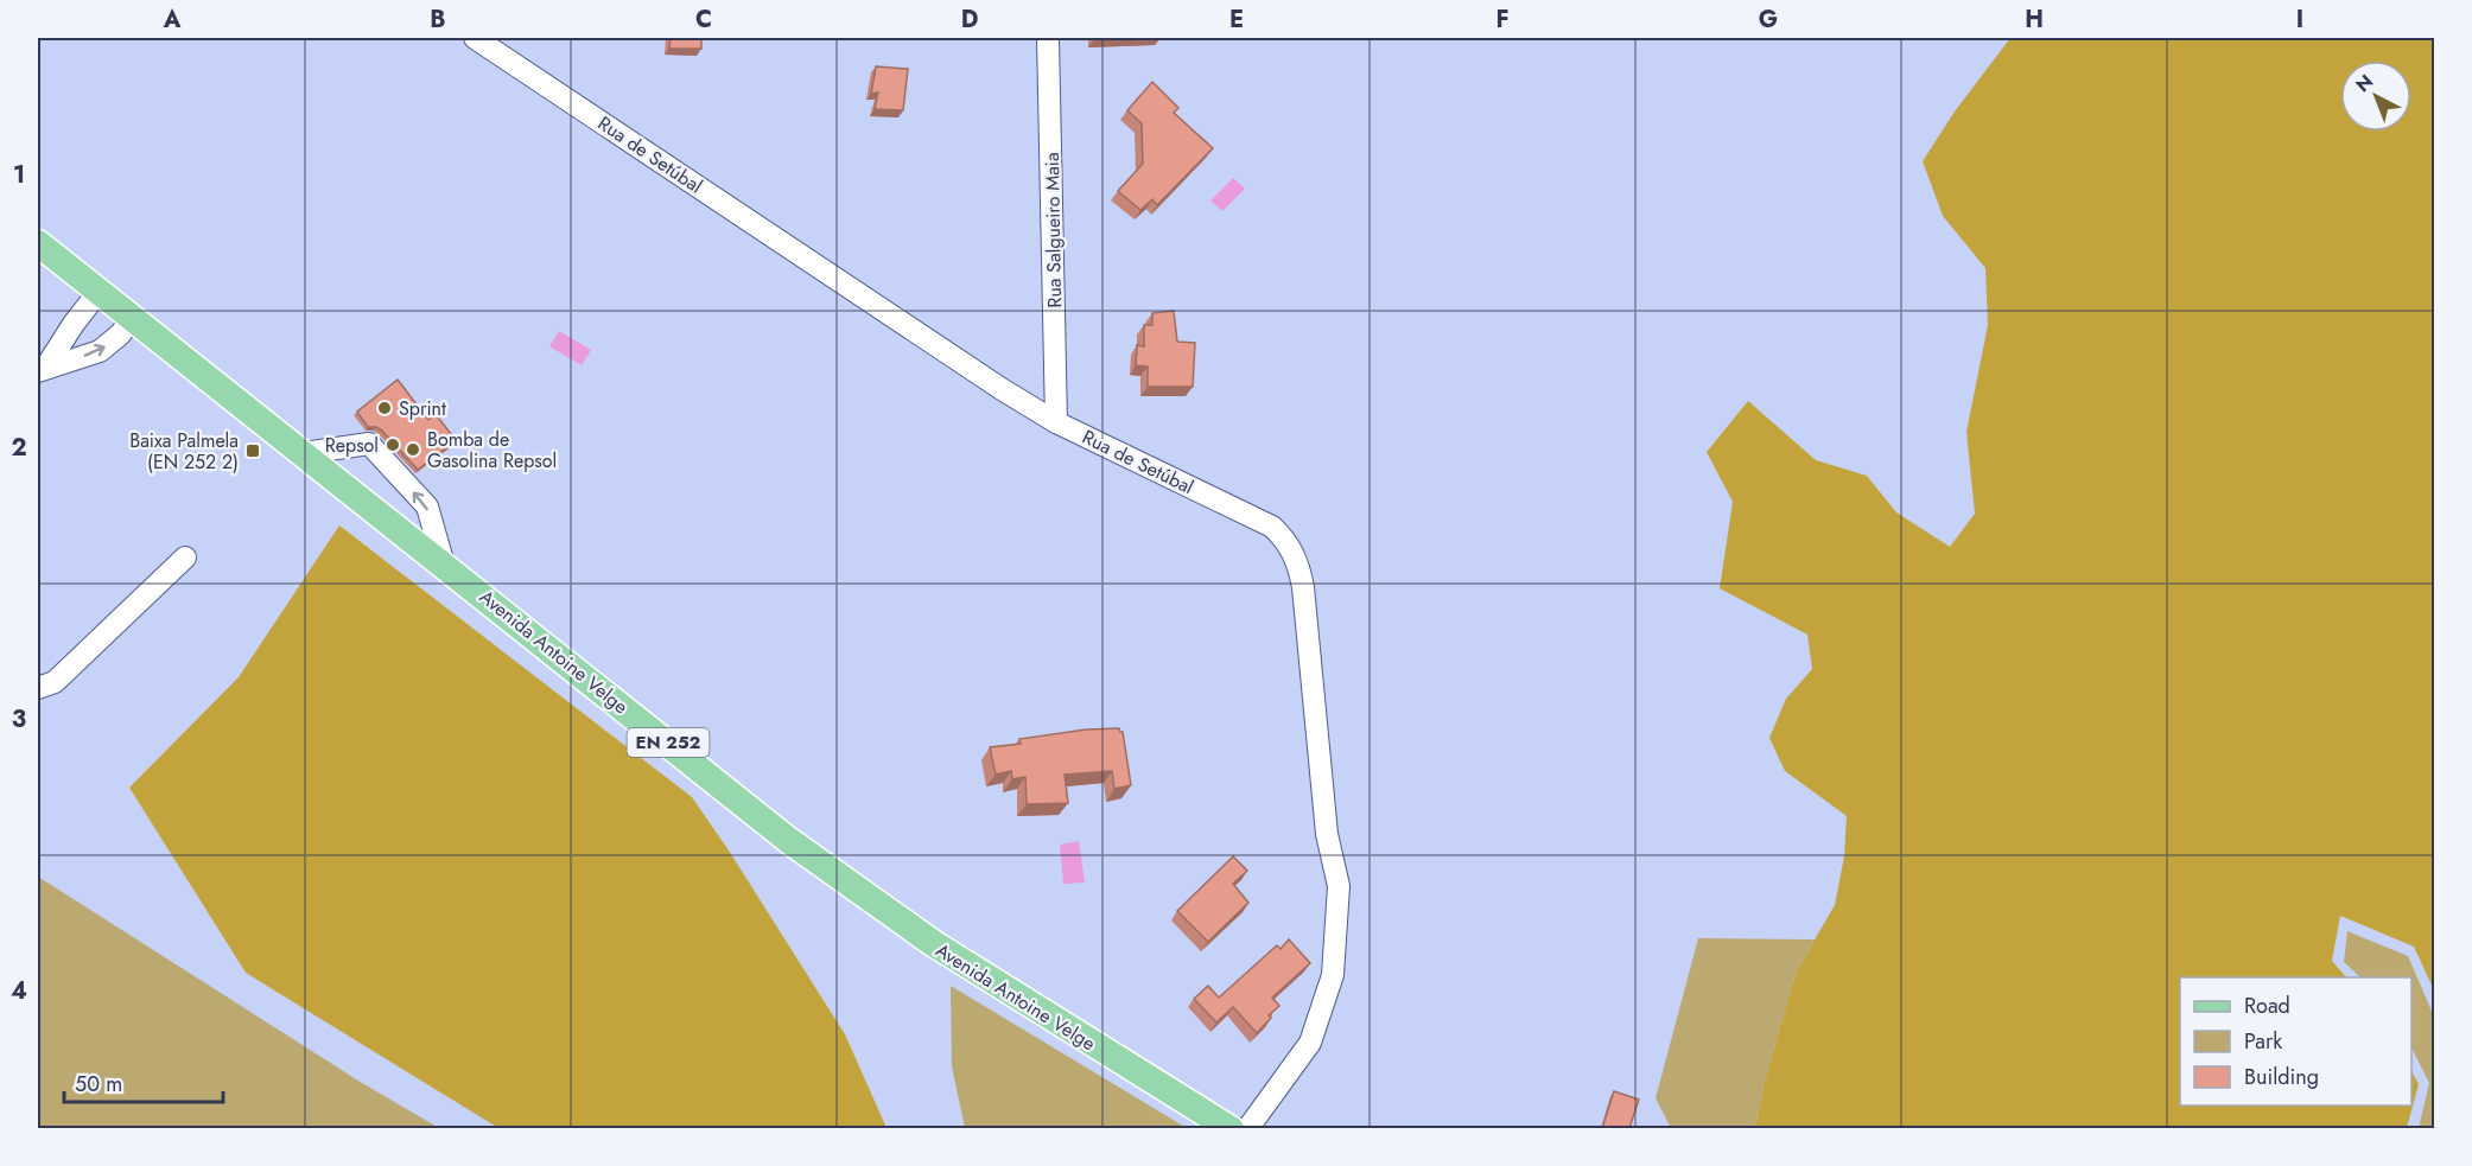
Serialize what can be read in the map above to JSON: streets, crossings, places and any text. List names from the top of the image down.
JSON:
{
  "streets": {
    "main road": ["Avenida Antoine Velge", "EN 252"],
    "street": ["Rua de Setúbal", "Rua Salgueiro Maia"]
  },
  "crossings": [
    ["Rua de Setúbal", "Rua Salgueiro Maia"]
  ],
  "places": {
    "other": ["Sprint", "Repsol", "Bomba de Gasolina Repsol"],
    "transit": ["Baixa Palmela (EN 252 2)"]
  },
  "legend": ["Road", "Park", "Building"],
  "scale_bar": "50 m",
  "north": "top left",
  "grid": {
    "columns": [
      "A",
      "B",
      "C",
      "D",
      "E",
      "F",
      "G",
      "H",
      "I"
    ],
    "rows": [
      "1",
      "2",
      "3",
      "4"
    ]
  }
}
